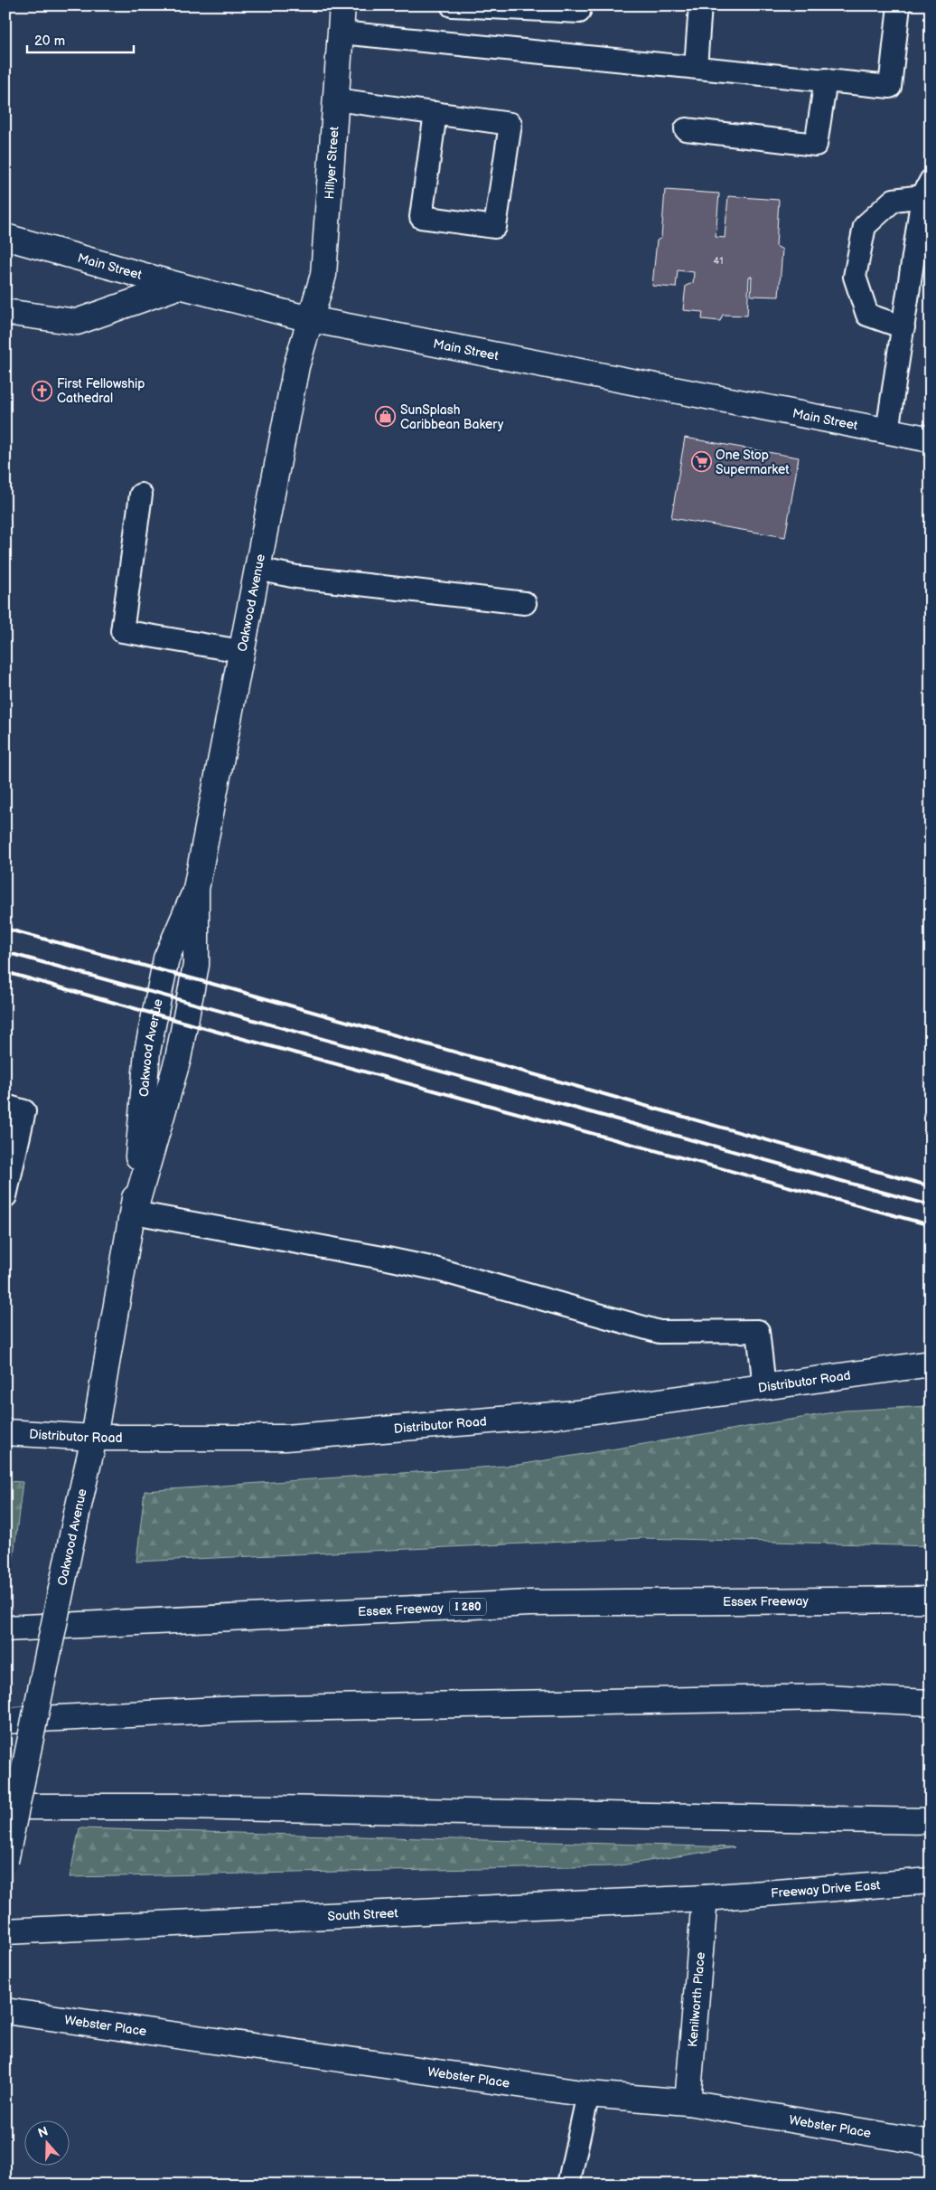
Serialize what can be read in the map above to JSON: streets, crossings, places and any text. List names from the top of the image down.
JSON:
{
  "streets": {
    "main road": [
      "Hillyer Street",
      "Main Street",
      "Oakwood Avenue",
      "Distributor Road",
      "Essex Freeway",
      "I 280",
      "Freeway Drive East",
      "South Street",
      "Kenilworth Place",
      "Webster Place"
    ]
  },
  "crossings": [
    ["Hillyer Street", "Main Street"],
    ["Hillyer Street", "Oakwood Avenue"],
    ["Main Street", "Oakwood Avenue"],
    ["Oakwood Avenue", "Distributor Road"],
    ["Freeway Drive East", "South Street"],
    ["Freeway Drive East", "Kenilworth Place"],
    ["South Street", "Kenilworth Place"],
    ["Kenilworth Place", "Webster Place"]
  ],
  "places": {
    "church": ["First Fellowship Cathedral"],
    "shop": ["SunSplash Caribbean Bakery"],
    "supermarket": ["One Stop Supermarket"]
  },
  "house_numbers": ["41"],
  "scale_bar": "20 m",
  "north": "top"
}
